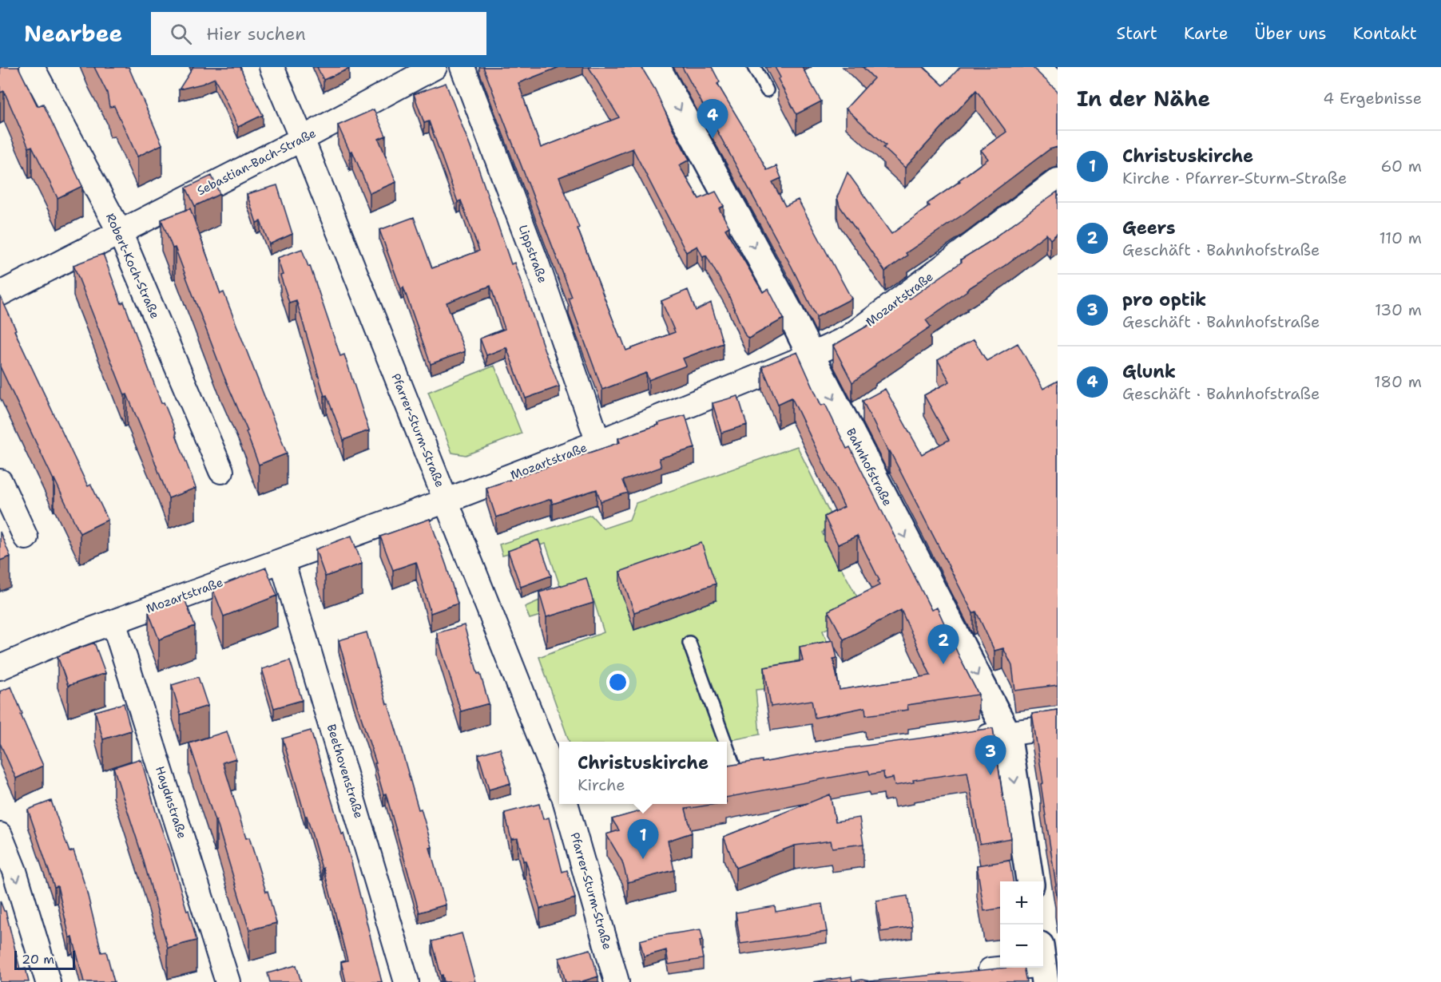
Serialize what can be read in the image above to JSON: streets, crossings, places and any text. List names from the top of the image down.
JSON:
{
  "streets": {
    "street": [
      "Sebastian-Bach-Straße",
      "Lippstraße",
      "Robert-Koch-Straße",
      "Mozartstraße",
      "Pfarrer-Sturm-Straße",
      "Bahnhofstraße",
      "Beethovenstraße",
      "Haydnstraße"
    ]
  },
  "crossings": [
    ["Sebastian-Bach-Straße", "Robert-Koch-Straße"],
    ["Sebastian-Bach-Straße", "Pfarrer-Sturm-Straße"],
    ["Lippstraße", "Mozartstraße"],
    ["Mozartstraße", "Pfarrer-Sturm-Straße"],
    ["Mozartstraße", "Bahnhofstraße"],
    ["Mozartstraße", "Beethovenstraße"],
    ["Mozartstraße", "Haydnstraße"]
  ],
  "one_way": ["Bahnhofstraße"],
  "scale_bar": "20 m",
  "page": {
    "header": "Nearbee",
    "search": "Hier suchen",
    "nav": [
      "Start",
      "Karte",
      "Über uns",
      "Kontakt"
    ],
    "heading": ["In der Nähe", "4 Ergebnisse"],
    "pins": [
      "4",
      "2",
      "3",
      "1"
    ],
    "list": [
      {
        "mark": "1",
        "name": "Christuskirche",
        "note": "Kirche · Pfarrer-Sturm-Straße",
        "value": "60 m"
      },
      {
        "mark": "2",
        "name": "Geers",
        "note": "Geschäft · Bahnhofstraße",
        "value": "110 m"
      },
      {
        "mark": "3",
        "name": "pro optik",
        "note": "Geschäft · Bahnhofstraße",
        "value": "130 m"
      },
      {
        "mark": "4",
        "name": "Glunk",
        "note": "Geschäft · Bahnhofstraße",
        "value": "180 m"
      }
    ],
    "popup": ["Christuskirche", "Kirche"],
    "map_buttons": ["+", "−"],
    "scale": "20 m"
  }
}
